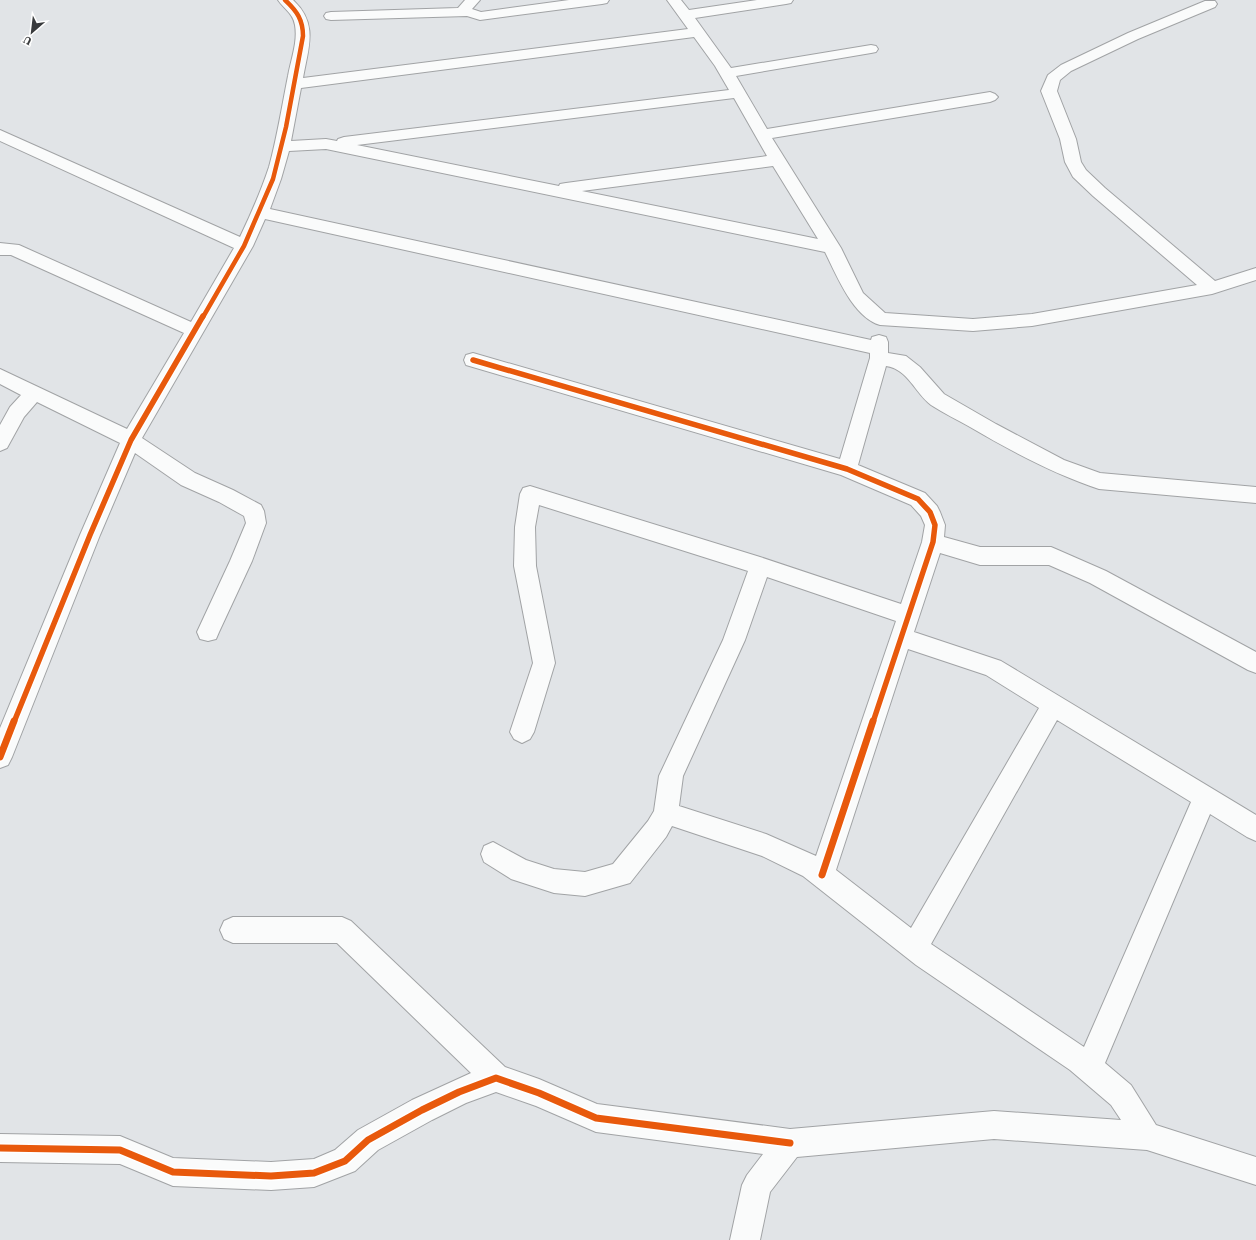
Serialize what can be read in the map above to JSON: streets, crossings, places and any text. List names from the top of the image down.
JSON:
{
  "north": "bottom left"
}
